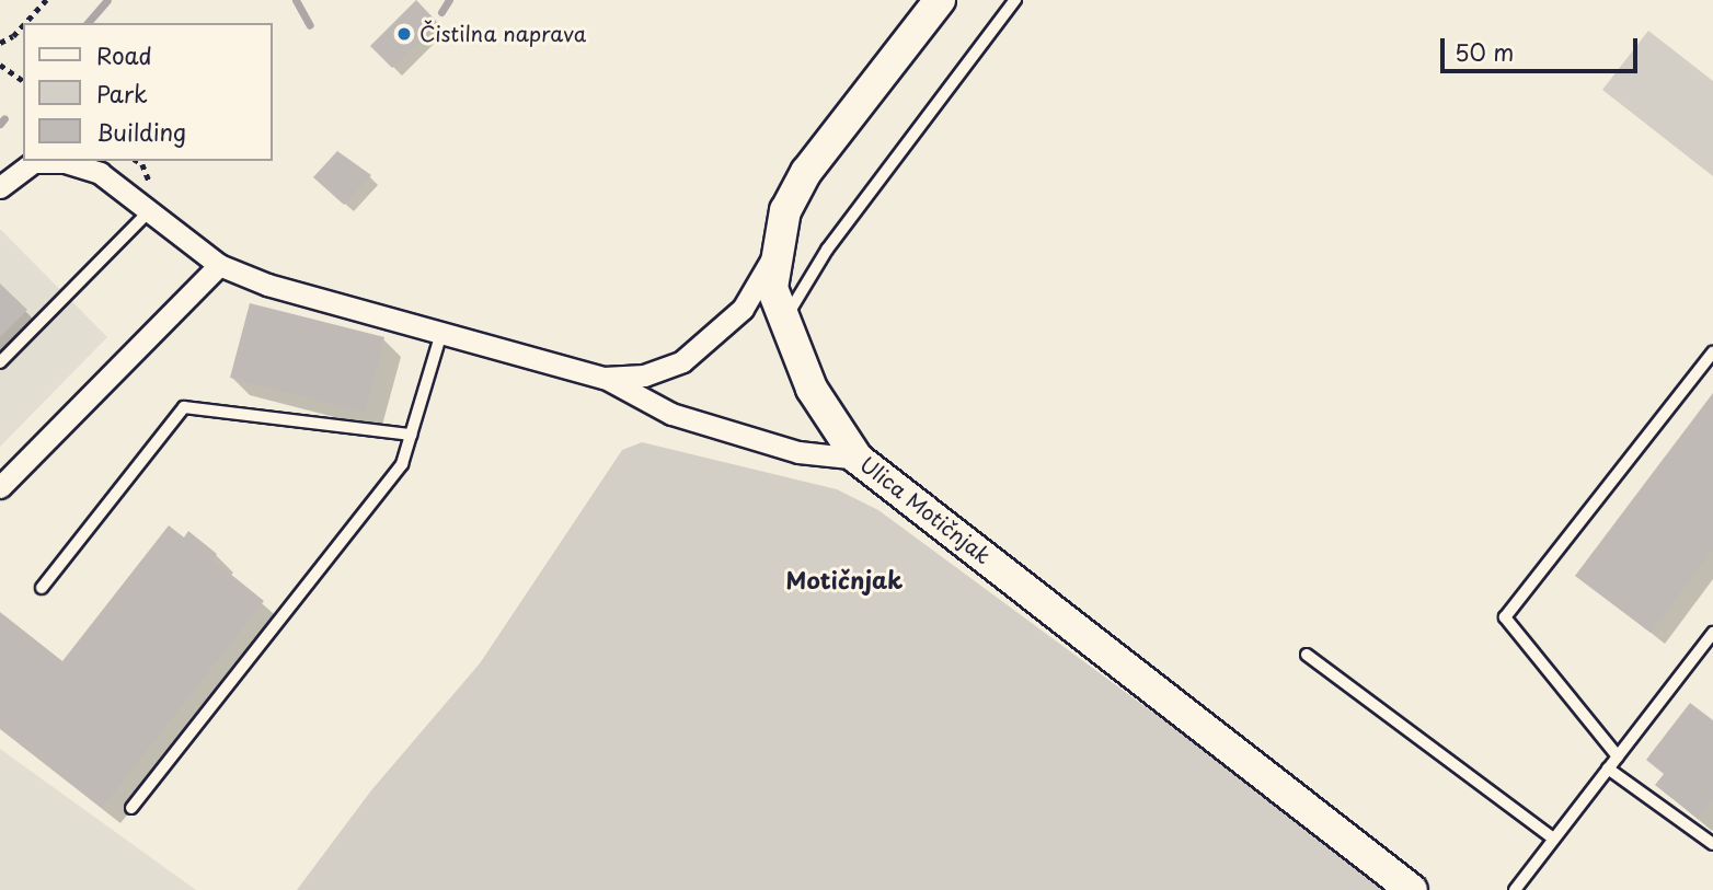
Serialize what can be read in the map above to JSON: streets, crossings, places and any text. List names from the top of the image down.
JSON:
{
  "streets": {
    "main road": ["Ulica Motičnjak"]
  },
  "districts": ["Motičnjak"],
  "places": ["Čistilna naprava"],
  "legend": ["Road", "Park", "Building"],
  "scale_bar": "50 m"
}
